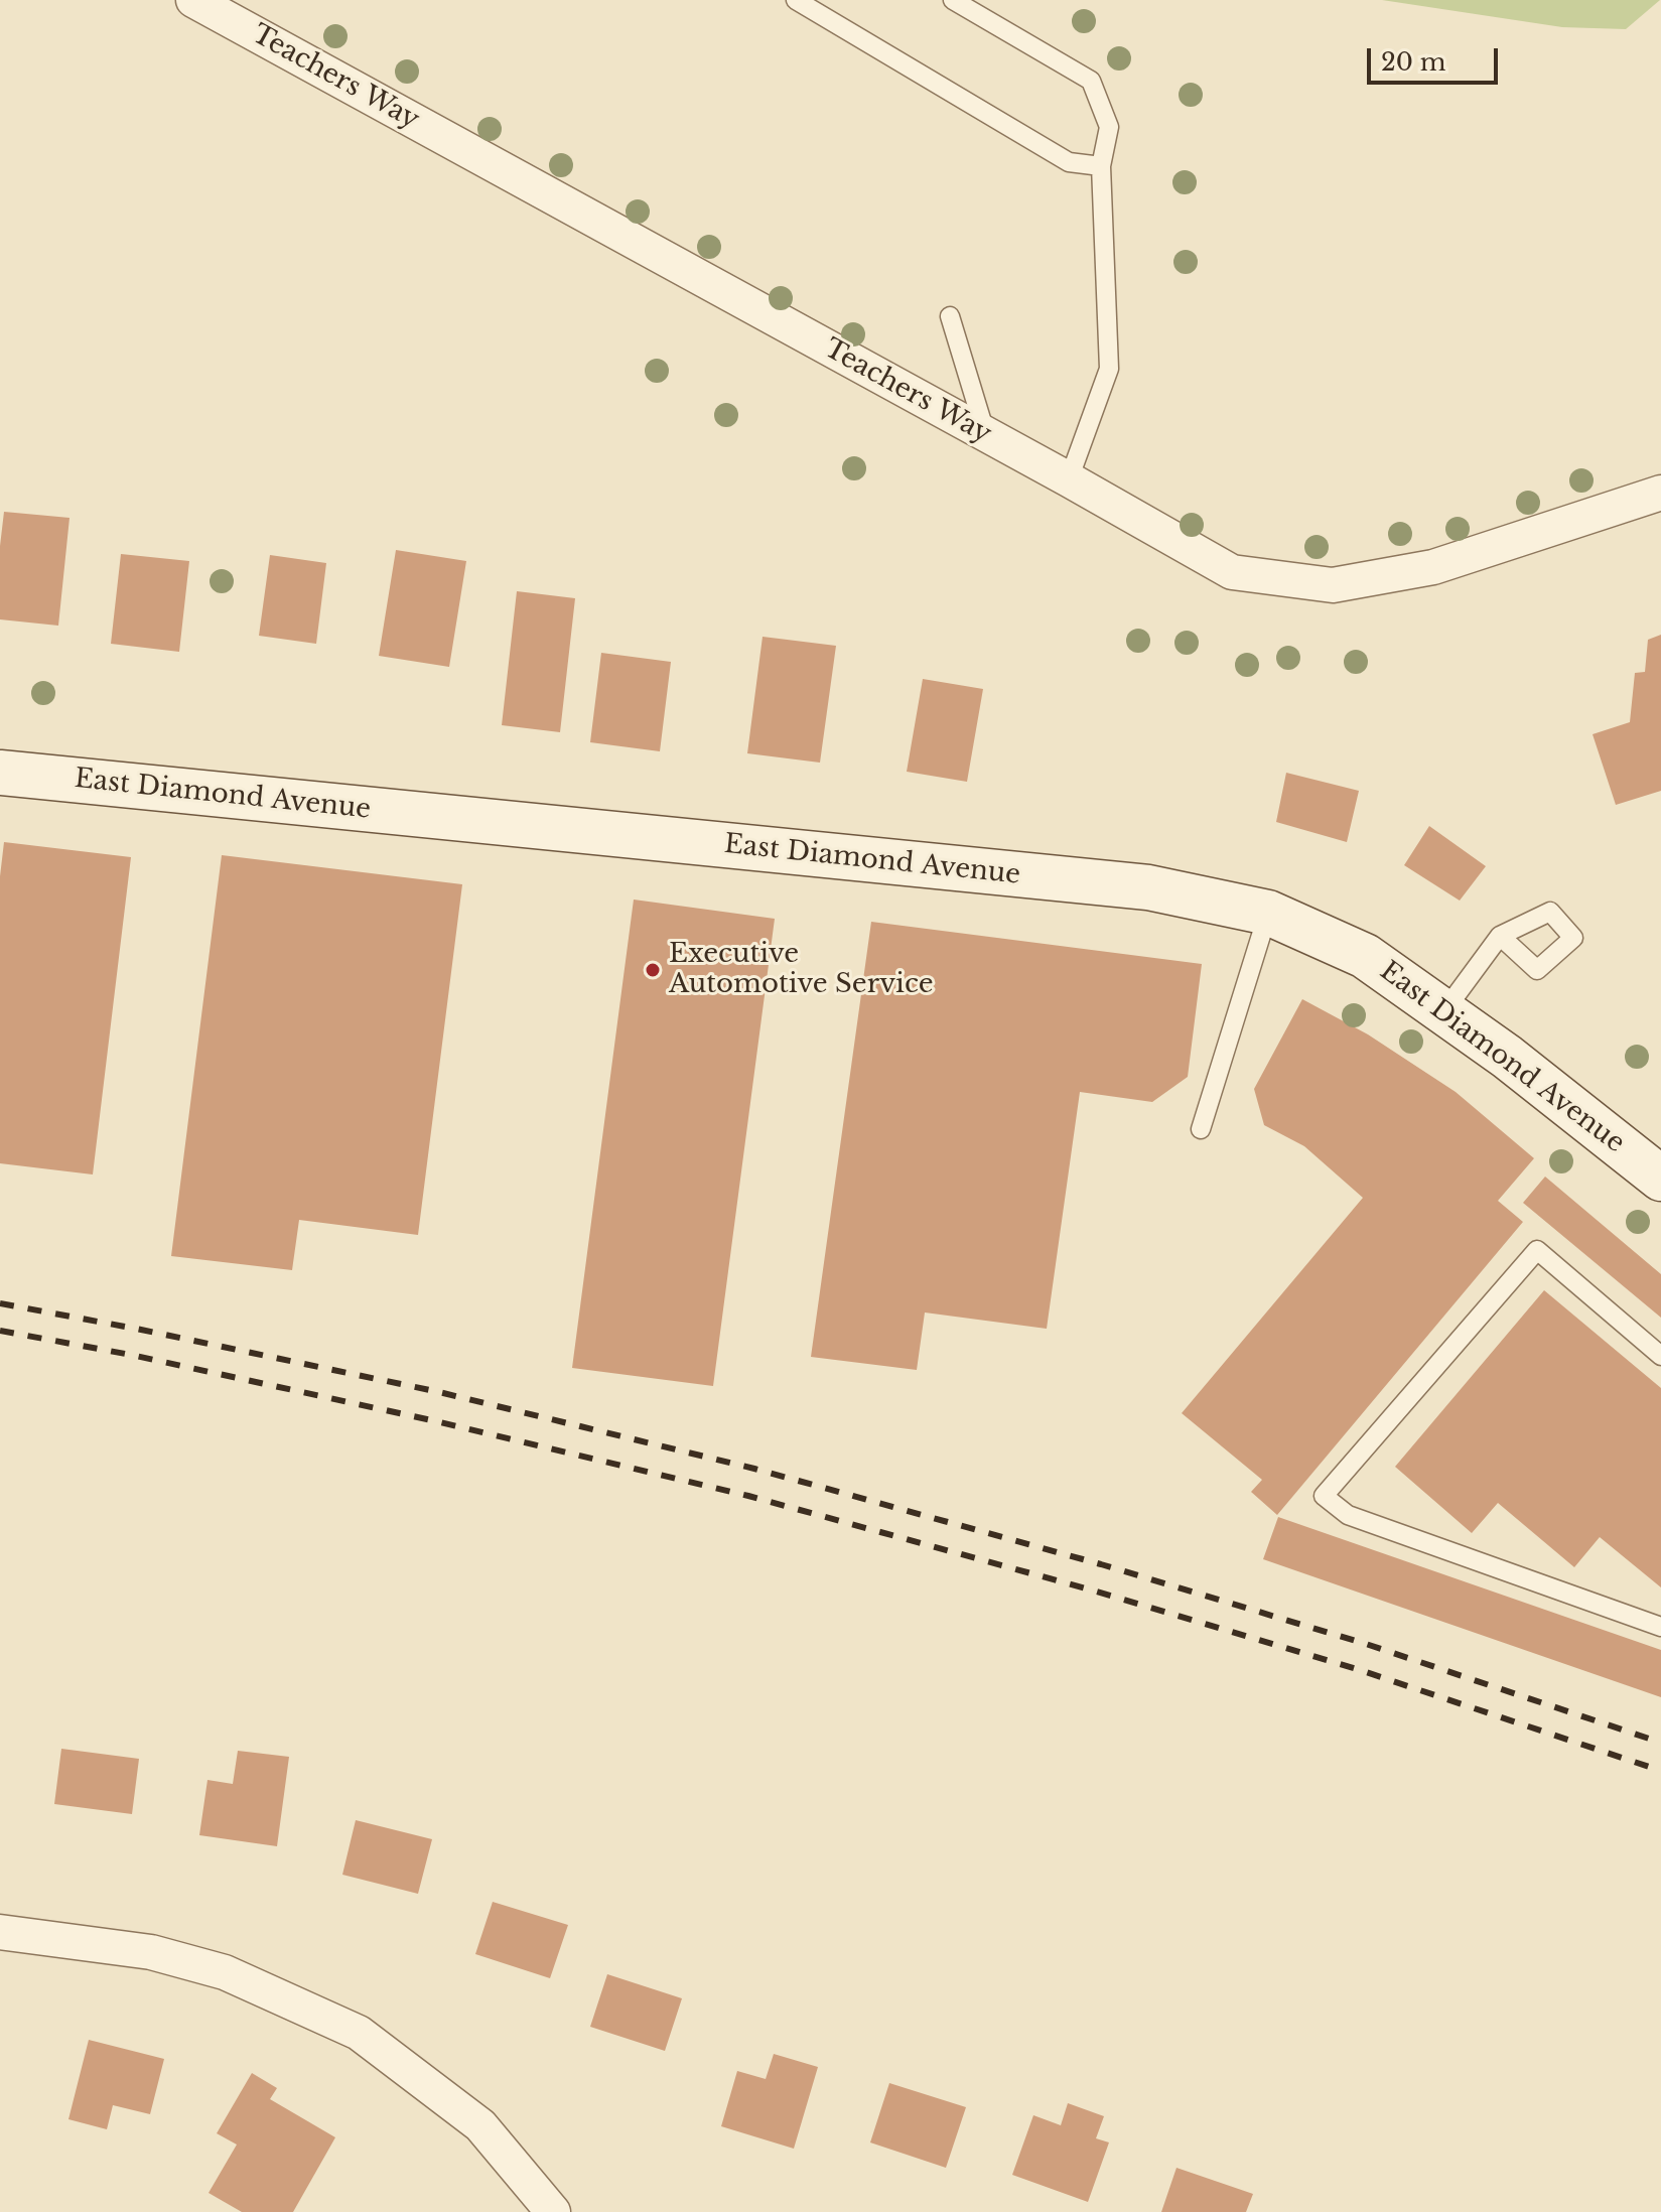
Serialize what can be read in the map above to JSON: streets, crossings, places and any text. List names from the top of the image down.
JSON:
{
  "streets": {
    "street": ["Teachers Way", "East Diamond Avenue"]
  },
  "places": ["Executive Automotive Service"],
  "scale_bar": "20 m"
}
